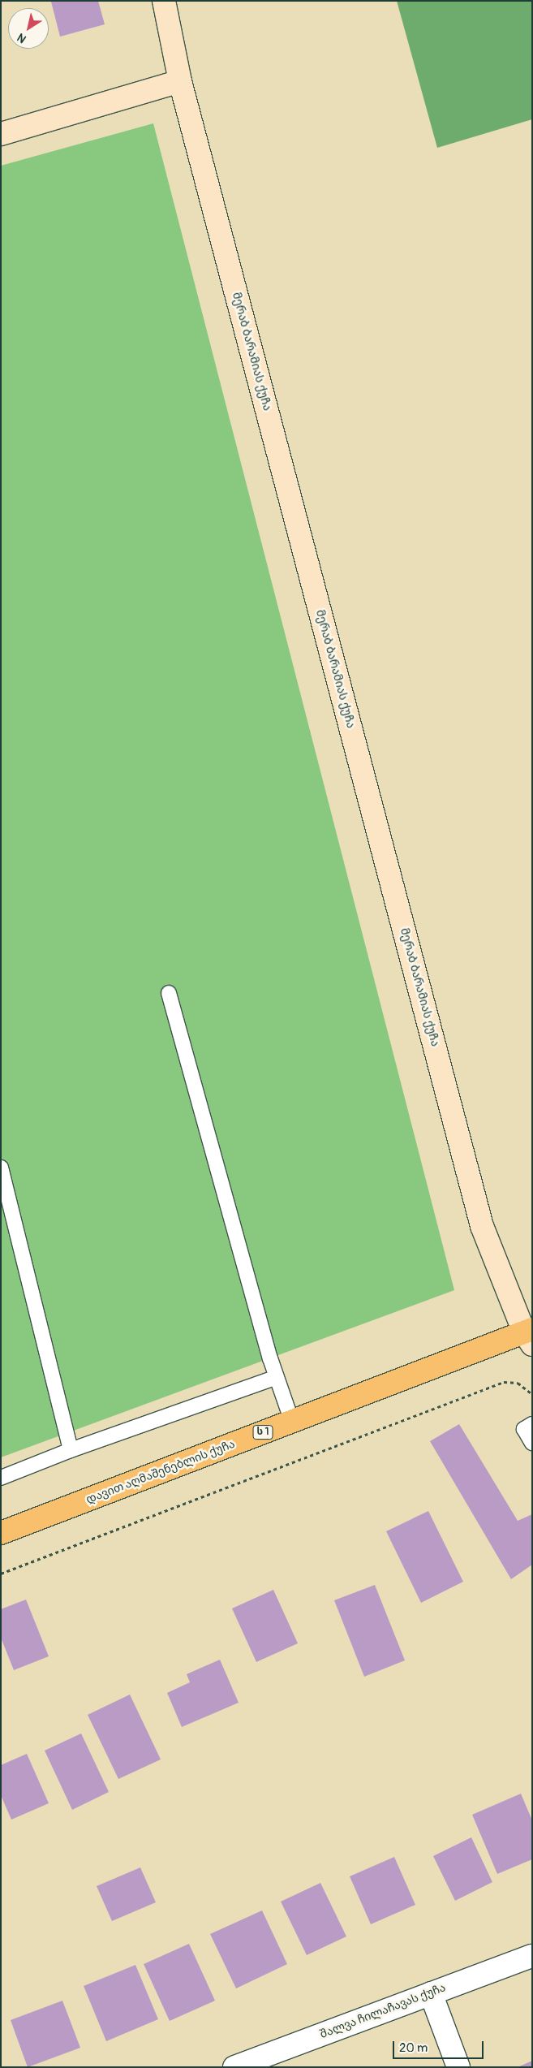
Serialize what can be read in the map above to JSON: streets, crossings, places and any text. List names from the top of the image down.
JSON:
{
  "streets": {
    "highway": ["ს 1", "დავით აღმაშენებლის ქუჩა"],
    "main road": ["მერაბ ბარამიას ქუჩა"],
    "street": ["შალვა ჩილაჩავას ქუჩა"]
  },
  "crossings": [
    ["მერაბ ბარამიას ქუჩა", "დავით აღმაშენებლის ქუჩა"]
  ],
  "scale_bar": "20 m",
  "north": "bottom left"
}
